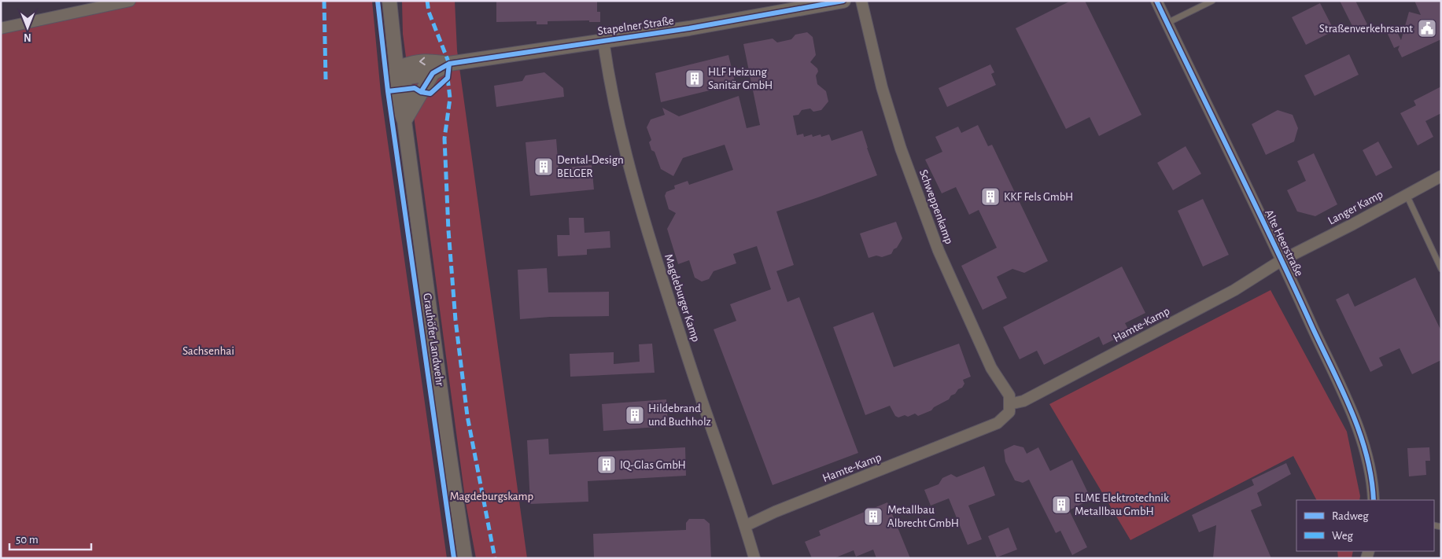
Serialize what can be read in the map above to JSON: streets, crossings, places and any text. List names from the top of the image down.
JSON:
{
  "streets": {
    "street": [
      "Stapelner Straße",
      "Schweppenkamp",
      "Langer Kamp",
      "Alte Heerstraße",
      "Magdeburger Kamp",
      "Hamte-Kamp",
      "Grauhöfer Landwehr"
    ]
  },
  "crossings": [
    ["Stapelner Straße", "Magdeburger Kamp"],
    ["Stapelner Straße", "Grauhöfer Landwehr"],
    ["Schweppenkamp", "Hamte-Kamp"],
    ["Langer Kamp", "Alte Heerstraße"],
    ["Langer Kamp", "Hamte-Kamp"],
    ["Alte Heerstraße", "Hamte-Kamp"],
    ["Magdeburger Kamp", "Hamte-Kamp"]
  ],
  "parks": ["Sachsenhai", "Magdeburgskamp"],
  "places": {
    "public building": ["Straßenverkehrsamt"],
    "building": [
      "HLF Heizung Sanitär GmbH",
      "Dental-Design BELGER",
      "KKF Fels GmbH",
      "Hildebrand und Buchholz",
      "IQ-Glas GmbH",
      "ELME Elektrotechnik Metallbau GmbH",
      "Metallbau Albrecht GmbH"
    ]
  },
  "legend": ["Radweg", "Weg"],
  "scale_bar": "50 m",
  "north": "bottom"
}
